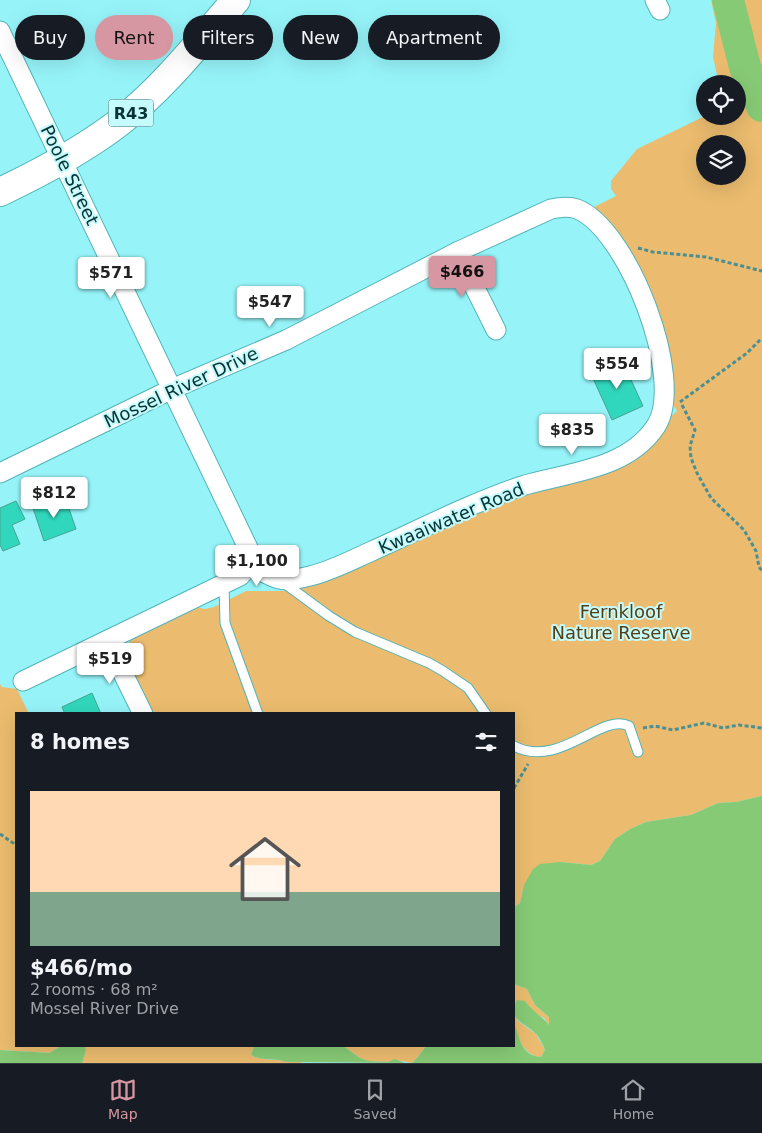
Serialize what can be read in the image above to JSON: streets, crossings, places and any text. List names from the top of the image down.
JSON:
{
  "streets": {
    "main road": ["R43"],
    "street": ["Poole Street", "Mossel River Drive", "Kwaaiwater Road"]
  },
  "crossings": [
    ["R43", "Poole Street"],
    ["Poole Street", "Mossel River Drive"],
    ["Poole Street", "Kwaaiwater Road"],
    ["Mossel River Drive", "Kwaaiwater Road"]
  ],
  "parks": ["Fernkloof Nature Reserve"],
  "page": {
    "chip": [
      "Buy",
      "Rent",
      "Filters",
      "New",
      "Apartment"
    ],
    "price": [
      "$466",
      "$571",
      "$547",
      "$554",
      "$835",
      "$812",
      "$1,100",
      "$519"
    ],
    "heading": "8 homes",
    "list": [
      {
        "name": "$466/mo",
        "note": "2 rooms · 68 m² · Mossel River Drive"
      }
    ],
    "tabs": ["Map", "Saved", "Home"]
  }
}
